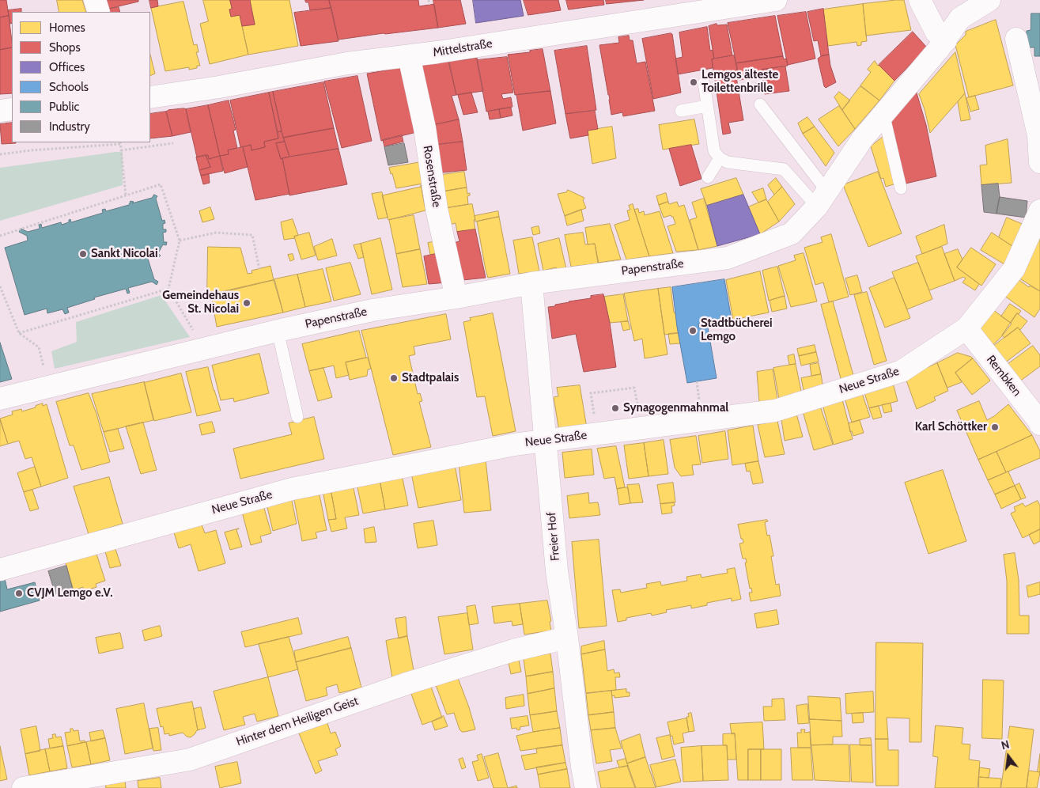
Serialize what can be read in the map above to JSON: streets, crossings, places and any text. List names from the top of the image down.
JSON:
{
  "streets": {
    "street": [
      "Mittelstraße",
      "Rosenstraße",
      "Papenstraße",
      "Rembken",
      "Neue Straße",
      "Freier Hof",
      "Hinter dem Heiligen Geist"
    ]
  },
  "crossings": [
    ["Mittelstraße", "Rosenstraße"],
    ["Rosenstraße", "Papenstraße"],
    ["Papenstraße", "Freier Hof"],
    ["Rembken", "Neue Straße"],
    ["Neue Straße", "Freier Hof"],
    ["Freier Hof", "Hinter dem Heiligen Geist"]
  ],
  "places": [
    "Lemgos älteste Toilettenbrille",
    "Sankt Nicolai",
    "Gemeindehaus St. Nicolai",
    "Stadtbücherei Lemgo",
    "Stadtpalais",
    "Synagogenmahnmal",
    "Karl Schöttker",
    "CVJM Lemgo e.V."
  ],
  "legend": [
    "Homes",
    "Shops",
    "Offices",
    "Schools",
    "Public",
    "Industry"
  ],
  "north": "top"
}
